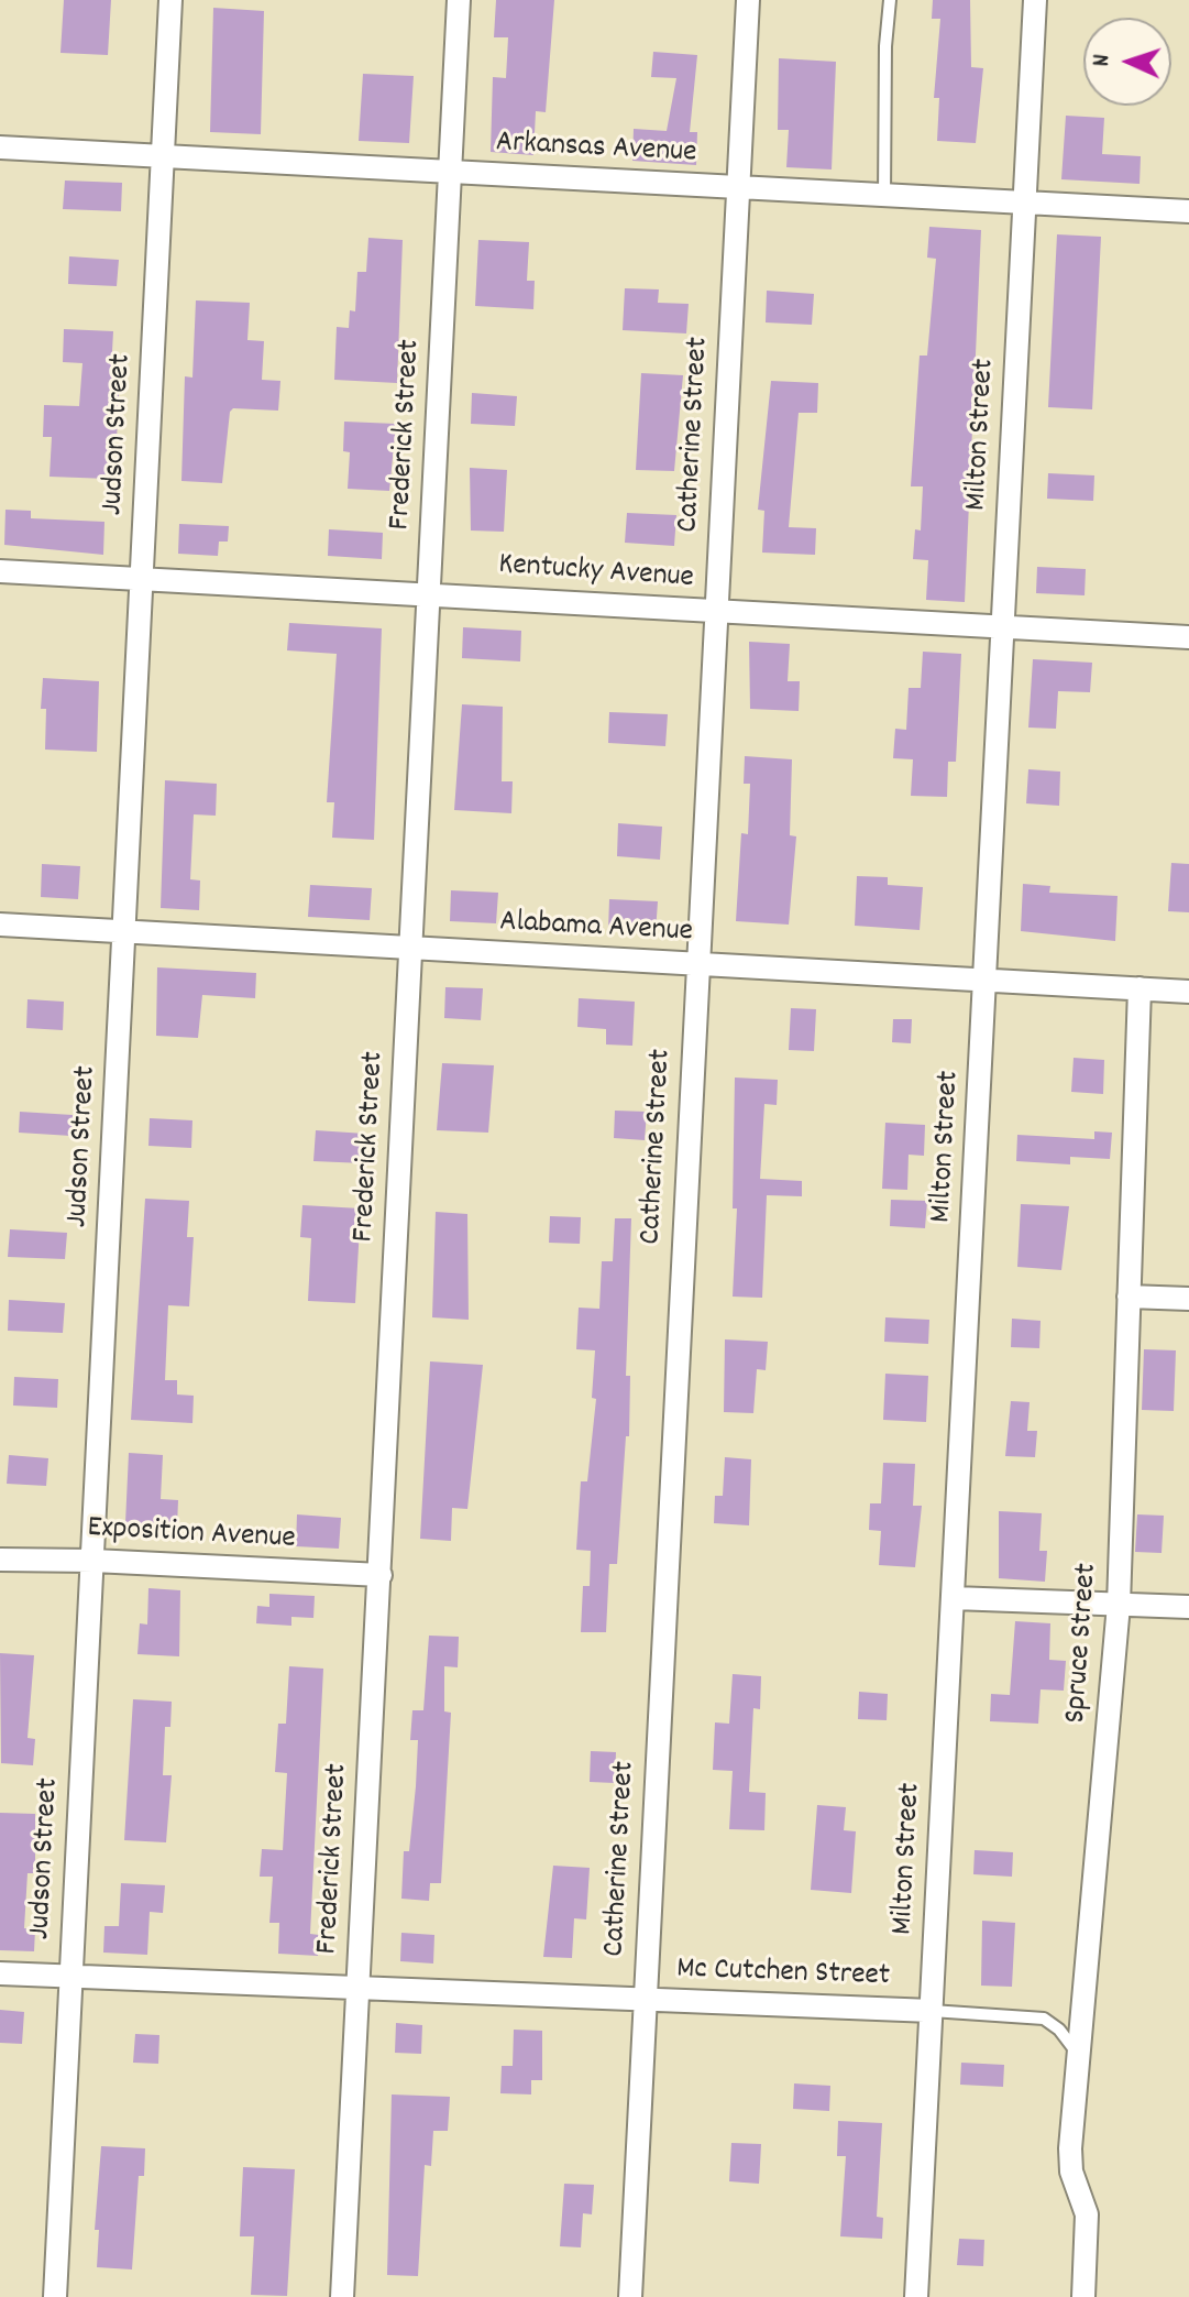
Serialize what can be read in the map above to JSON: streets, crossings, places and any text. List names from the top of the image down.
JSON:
{
  "streets": {
    "street": [
      "Arkansas Avenue",
      "Judson Street",
      "Frederick Street",
      "Catherine Street",
      "Milton Street",
      "Kentucky Avenue",
      "Alabama Avenue",
      "Exposition Avenue",
      "Spruce Street",
      "Mc Cutchen Street"
    ]
  },
  "crossings": [
    ["Arkansas Avenue", "Judson Street"],
    ["Arkansas Avenue", "Frederick Street"],
    ["Arkansas Avenue", "Catherine Street"],
    ["Arkansas Avenue", "Milton Street"],
    ["Judson Street", "Kentucky Avenue"],
    ["Judson Street", "Alabama Avenue"],
    ["Judson Street", "Exposition Avenue"],
    ["Judson Street", "Mc Cutchen Street"],
    ["Frederick Street", "Kentucky Avenue"],
    ["Frederick Street", "Alabama Avenue"],
    ["Frederick Street", "Exposition Avenue"],
    ["Frederick Street", "Mc Cutchen Street"],
    ["Catherine Street", "Kentucky Avenue"],
    ["Catherine Street", "Alabama Avenue"],
    ["Catherine Street", "Mc Cutchen Street"],
    ["Milton Street", "Kentucky Avenue"],
    ["Milton Street", "Alabama Avenue"],
    ["Milton Street", "Mc Cutchen Street"],
    ["Alabama Avenue", "Spruce Street"]
  ],
  "north": "left"
}
